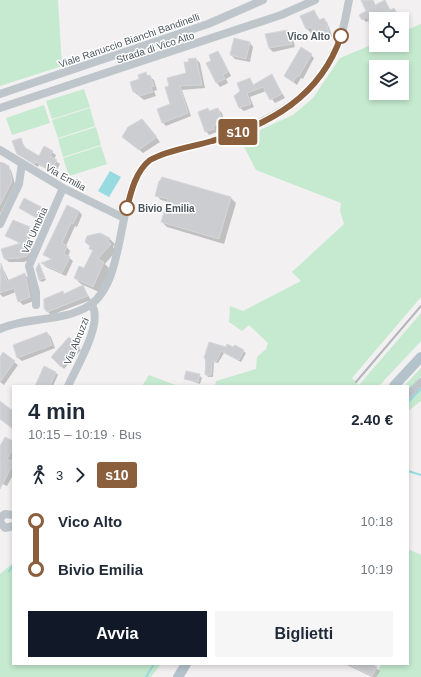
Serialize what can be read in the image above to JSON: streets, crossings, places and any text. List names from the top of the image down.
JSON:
{
  "streets": {
    "street": [
      "Viale Ranuccio Bianchi Bandinelli",
      "Strada di Vico Alto",
      "Via Emilia",
      "Via Umbria",
      "Via Abruzzi"
    ]
  },
  "crossings": [
    ["Via Emilia", "Via Umbria"]
  ],
  "places": ["Vico Alto", "Bivio Emilia"],
  "lines": ["bus line s10"],
  "page": {
    "on_map": "s10",
    "heading": ["4 min", "10:15 – 10:19 · Bus", "2.40 €"],
    "legs": ["3", "s10"],
    "list": [
      {
        "name": "Vico Alto",
        "value": "10:18"
      },
      {
        "name": "Bivio Emilia",
        "value": "10:19"
      }
    ],
    "buttons": ["Avvia", "Biglietti"]
  }
}
